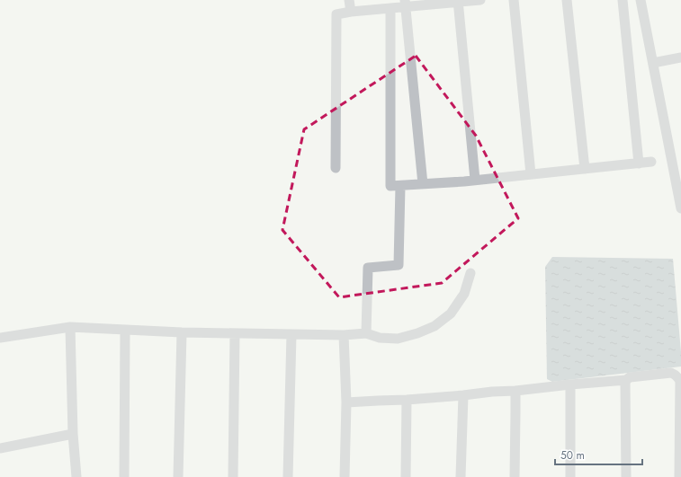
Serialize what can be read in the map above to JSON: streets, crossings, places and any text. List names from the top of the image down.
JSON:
{
  "scale_bar": "50 m"
}
